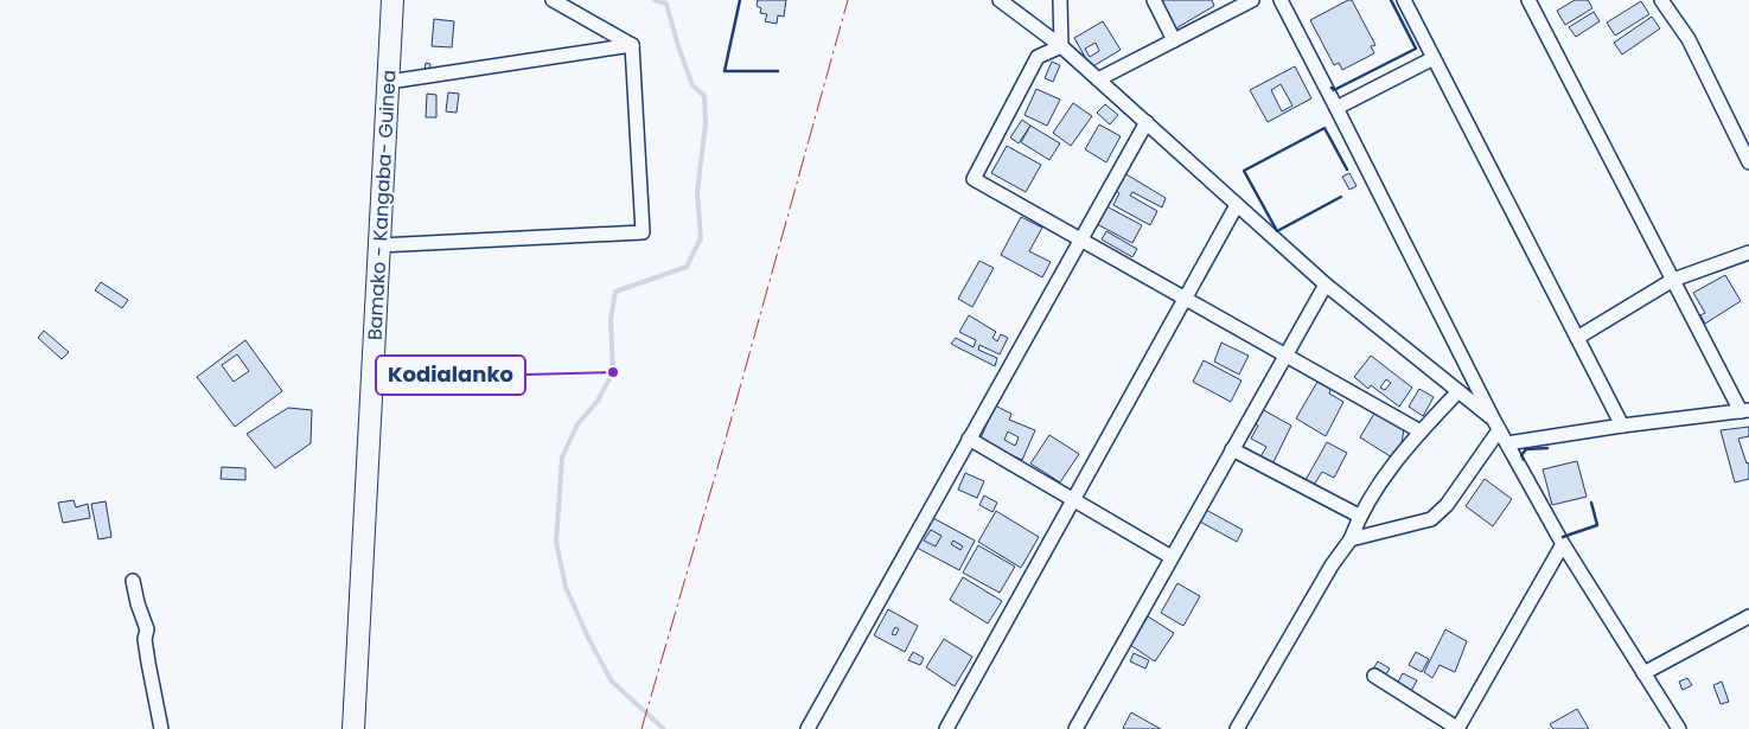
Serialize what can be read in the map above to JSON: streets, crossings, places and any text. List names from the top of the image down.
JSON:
{
  "streets": {
    "main road": ["Bamako - Kangaba- Guinea"]
  },
  "places": ["Kodialanko"]
}
